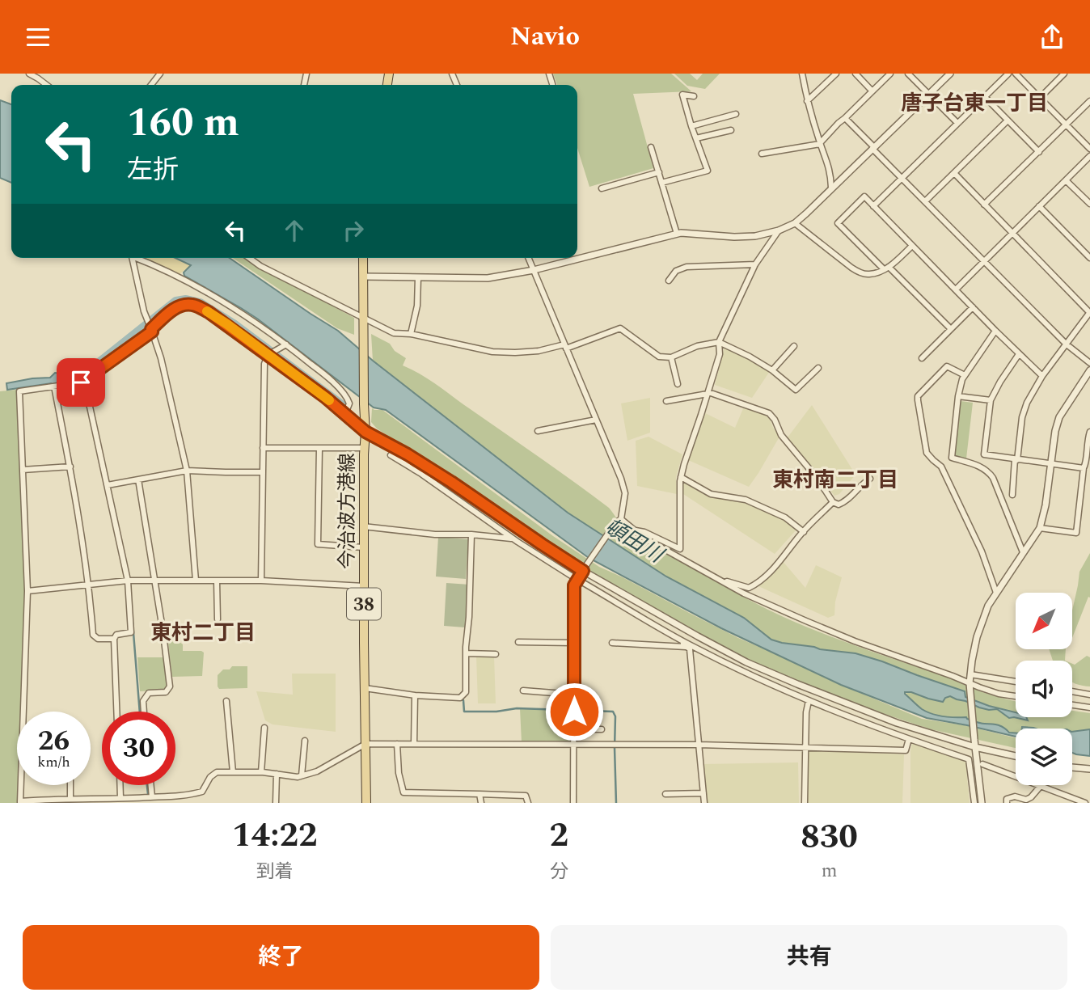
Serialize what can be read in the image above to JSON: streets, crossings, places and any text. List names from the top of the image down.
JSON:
{
  "streets": {
    "main road": ["今治波方港線", "38"]
  },
  "districts": ["唐子台東一丁目", "東村南二丁目", "東村二丁目"],
  "water": ["頓田川"],
  "north": "bottom left",
  "page": {
    "header": "Navio",
    "turn": ["160 m", "左折"],
    "speed": "26 km/h",
    "limit": "30",
    "eta": [
      "14:22",
      "到着",
      "2",
      "分",
      "830",
      "m"
    ],
    "buttons": ["終了", "共有"]
  }
}
